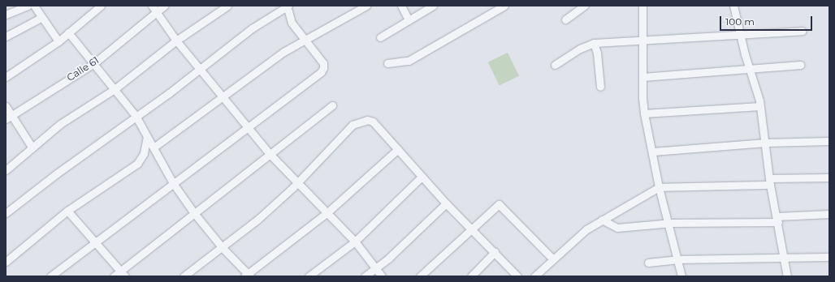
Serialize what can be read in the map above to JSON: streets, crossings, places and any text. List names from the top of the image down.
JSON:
{
  "streets": {
    "street": ["Calle 61"]
  },
  "scale_bar": "100 m"
}
